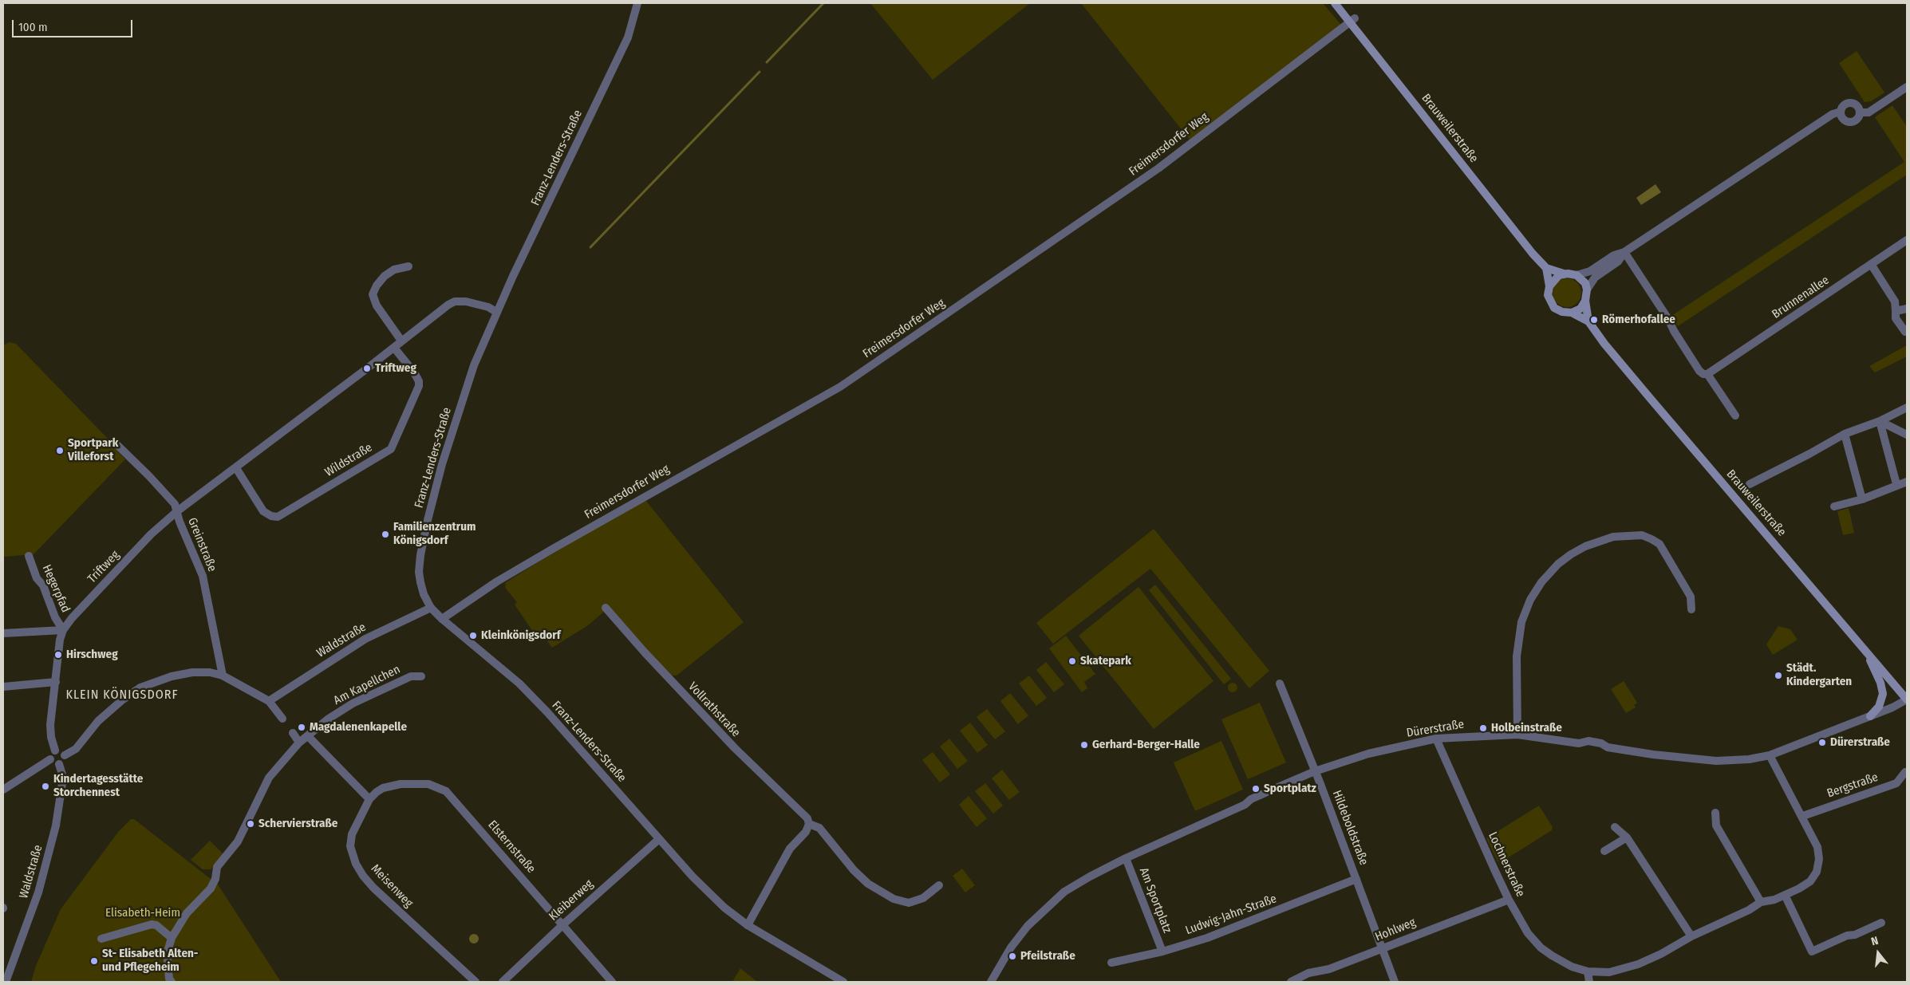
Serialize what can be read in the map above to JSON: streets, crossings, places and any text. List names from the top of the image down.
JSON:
{
  "streets": {
    "main road": ["Brauweilerstraße"],
    "street": [
      "Freimersdorfer Weg",
      "Franz-Lenders-Straße",
      "Brunnenallee",
      "Wildstraße",
      "Greinstraße",
      "Triftweg",
      "Hegerpfad",
      "Waldstraße",
      "Am Kapellchen",
      "Vollrathstraße",
      "Dürerstraße",
      "Bergstraße",
      "Hildeboldstraße",
      "Elsternstraße",
      "Lochnerstraße",
      "Meisenweg",
      "Kleiberweg",
      "Am Sportplatz",
      "Ludwig-Jahn-Straße",
      "Hohlweg"
    ]
  },
  "crossings": [
    ["Brauweilerstraße", "Freimersdorfer Weg"],
    ["Brauweilerstraße", "Dürerstraße"],
    ["Freimersdorfer Weg", "Franz-Lenders-Straße"],
    ["Franz-Lenders-Straße", "Triftweg"],
    ["Franz-Lenders-Straße", "Waldstraße"],
    ["Franz-Lenders-Straße", "Kleiberweg"],
    ["Wildstraße", "Triftweg"],
    ["Greinstraße", "Triftweg"],
    ["Triftweg", "Hegerpfad"],
    ["Triftweg", "Waldstraße"],
    ["Dürerstraße", "Hildeboldstraße"],
    ["Dürerstraße", "Lochnerstraße"],
    ["Bergstraße", "Lochnerstraße"],
    ["Hildeboldstraße", "Ludwig-Jahn-Straße"],
    ["Hildeboldstraße", "Hohlweg"],
    ["Elsternstraße", "Meisenweg"],
    ["Elsternstraße", "Kleiberweg"],
    ["Lochnerstraße", "Hohlweg"],
    ["Am Sportplatz", "Ludwig-Jahn-Straße"]
  ],
  "districts": ["KLEIN KÖNIGSDORF"],
  "parks": ["Elisabeth-Heim"],
  "places": [
    "Römerhofallee",
    "Triftweg",
    "Sportpark Villeforst",
    "Familienzentrum Königsdorf",
    "Kleinkönigsdorf",
    "Hirschweg",
    "Skatepark",
    "Städt. Kindergarten",
    "Magdalenenkapelle",
    "Holbeinstraße",
    "Dürerstraße",
    "Gerhard-Berger-Halle",
    "Kindertagesstätte Storchennest",
    "Sportplatz",
    "Schervierstraße",
    "Pfeilstraße",
    "St- Elisabeth Alten- und Pflegeheim"
  ],
  "scale_bar": "100 m",
  "north": "top"
}
